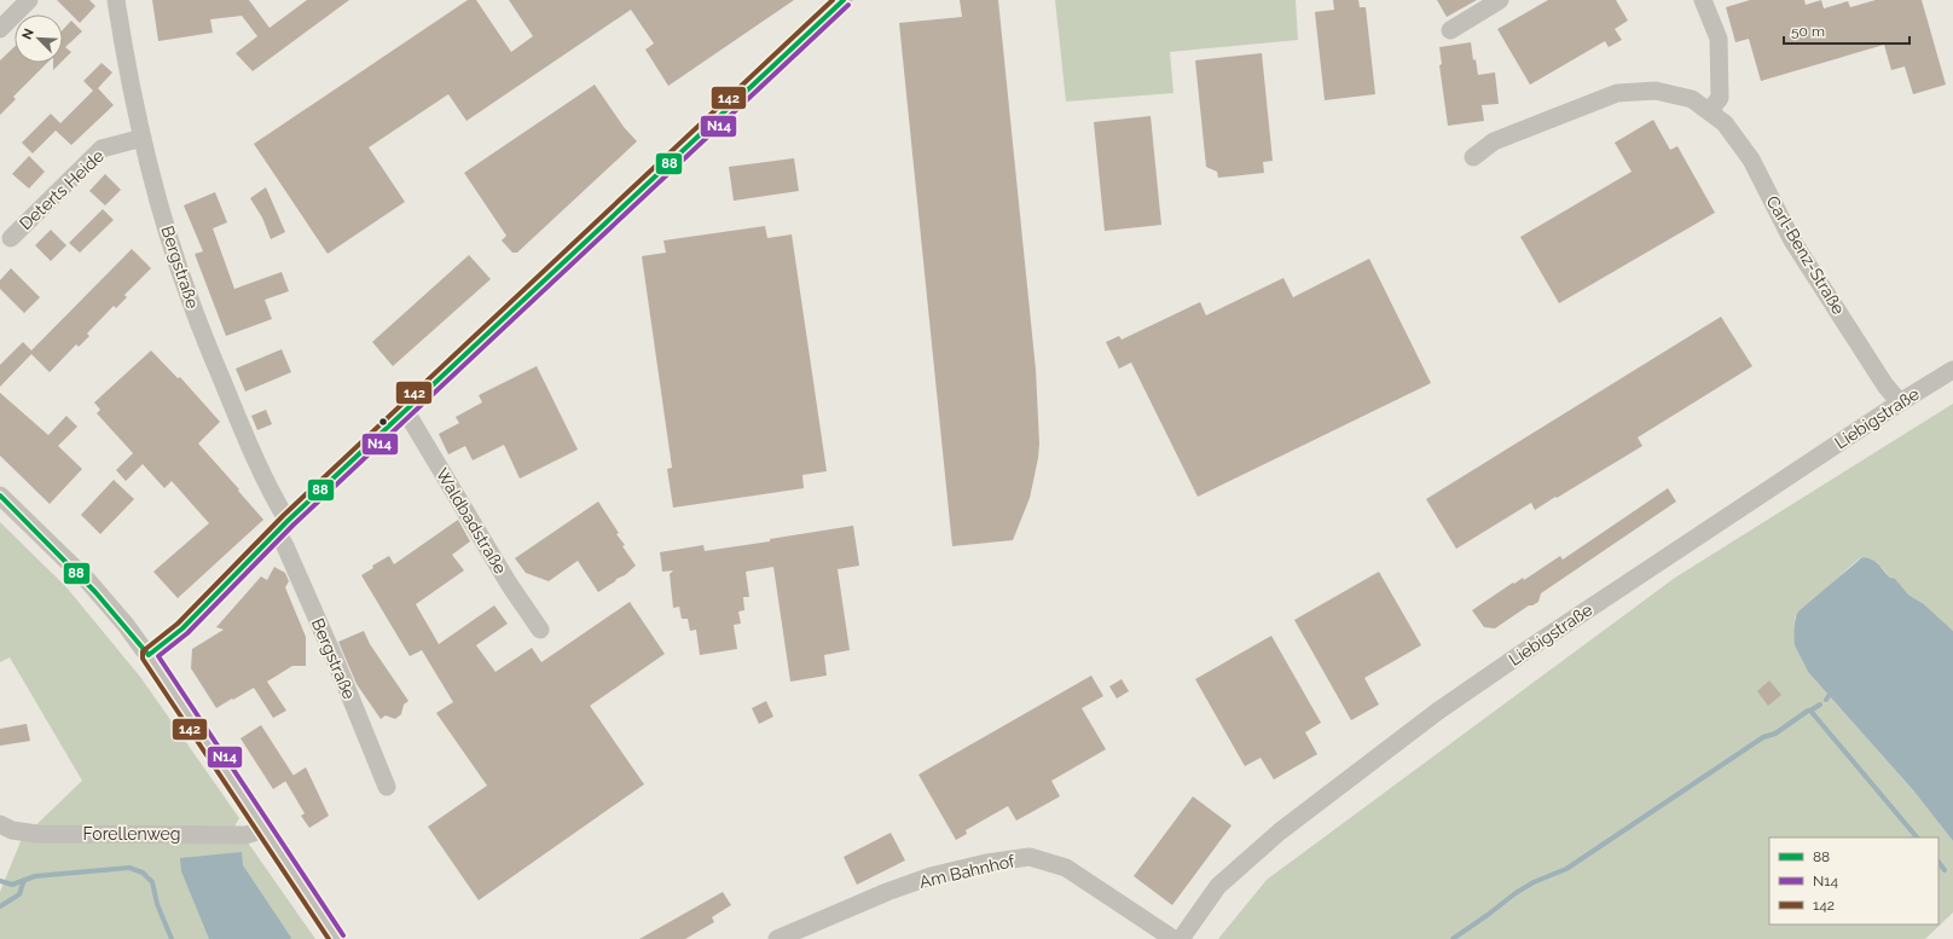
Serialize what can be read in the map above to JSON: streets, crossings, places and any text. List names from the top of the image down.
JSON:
{
  "streets": {
    "street": [
      "Deterts Heide",
      "Carl-Benz-Straße",
      "Bergstraße",
      "Liebigstraße",
      "Waldbadstraße",
      "Forellenweg",
      "Am Bahnhof"
    ]
  },
  "crossings": [
    ["Deterts Heide", "Bergstraße"],
    ["Carl-Benz-Straße", "Liebigstraße"]
  ],
  "lines": ["transit line 88", "transit line 142", "transit line N14"],
  "legend": ["88", "N14", "142"],
  "scale_bar": "50 m",
  "north": "top left"
}
